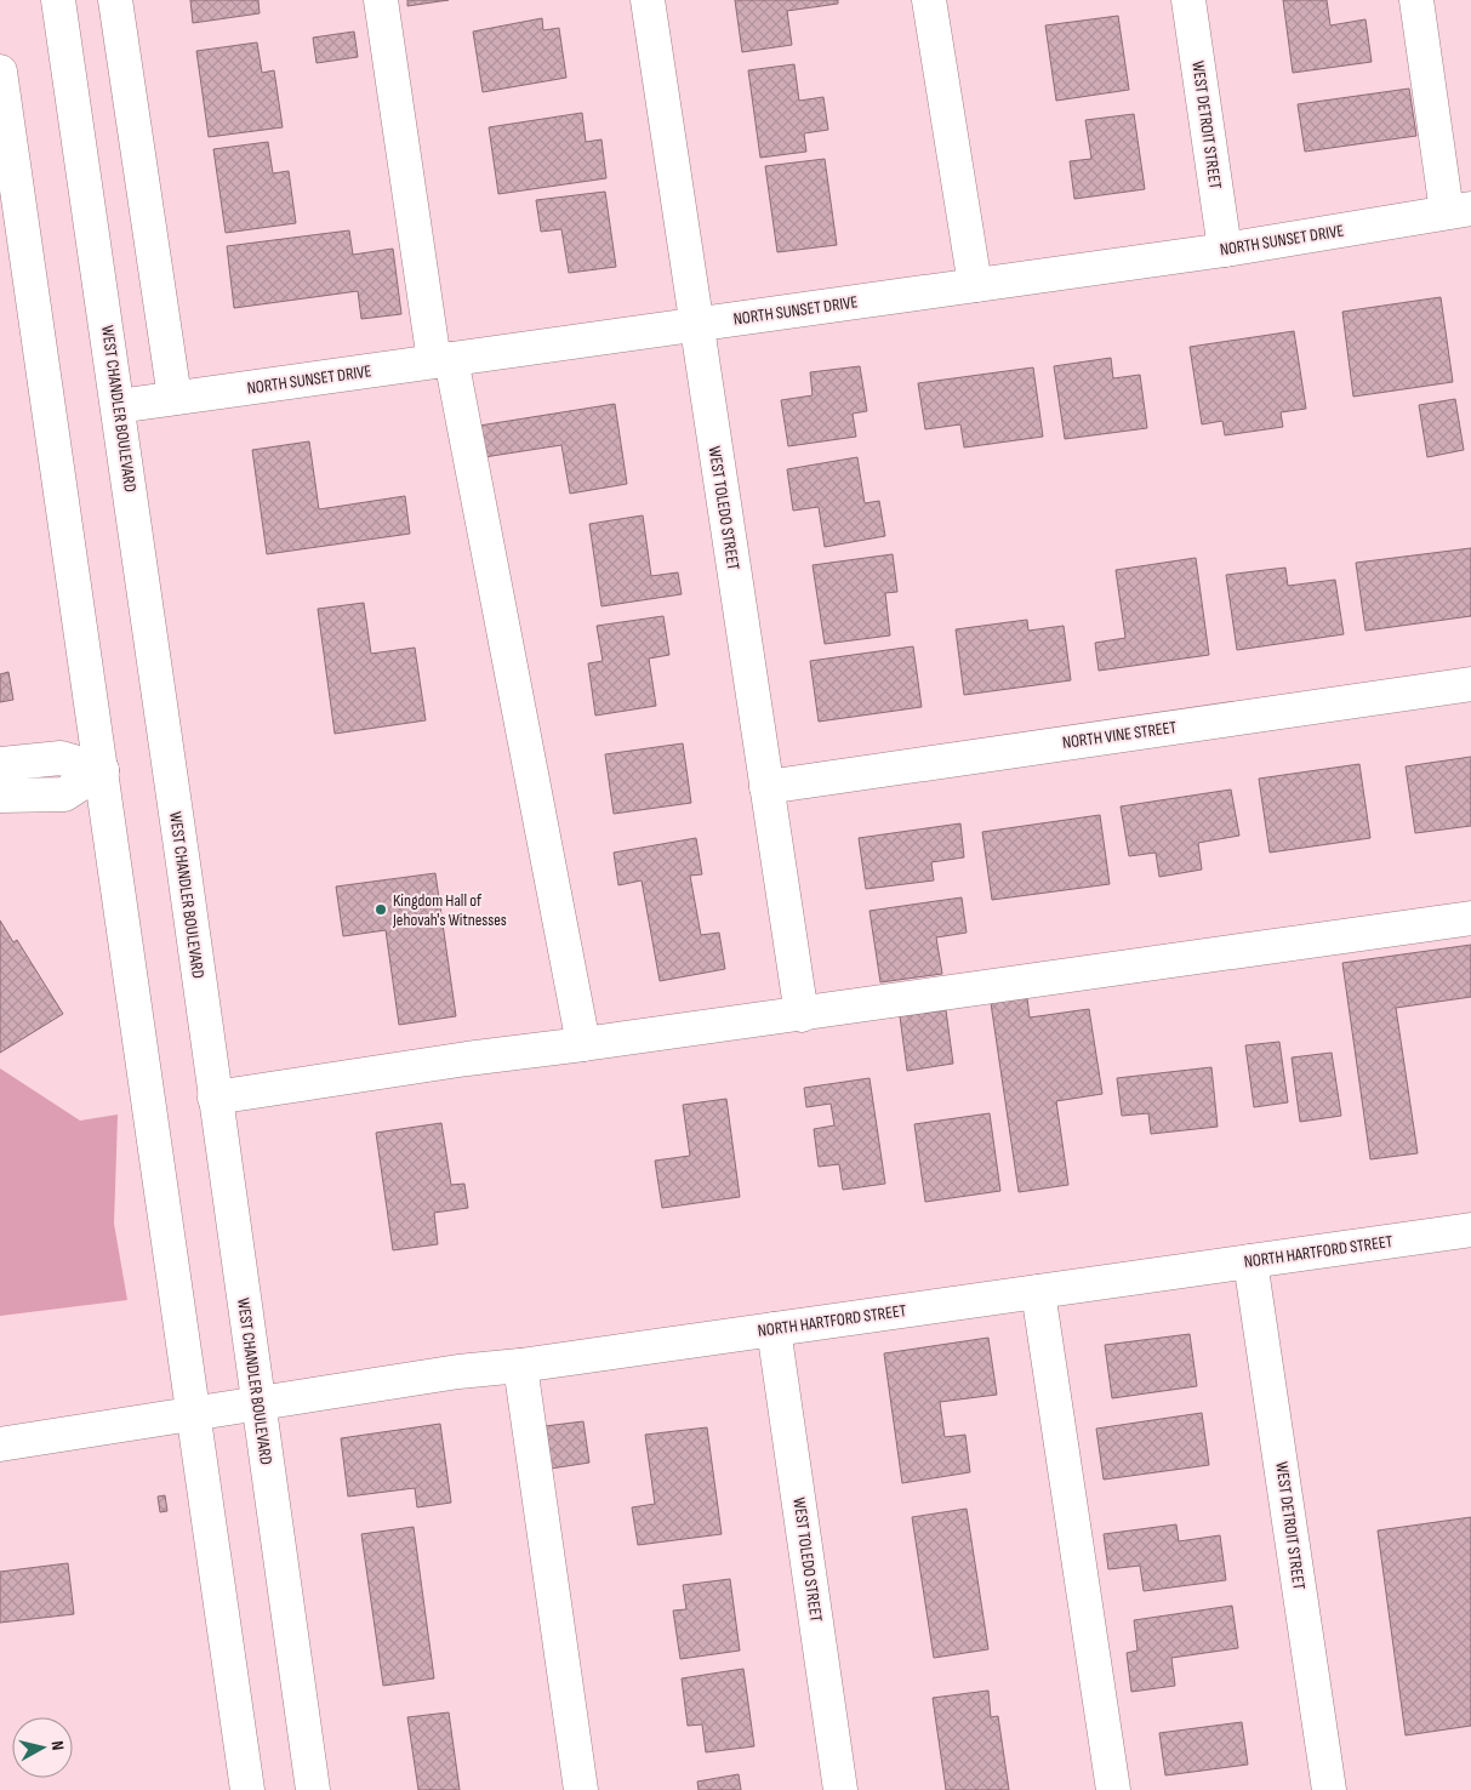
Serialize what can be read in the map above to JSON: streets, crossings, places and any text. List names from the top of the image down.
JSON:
{
  "streets": {
    "street": [
      "WEST DETROIT STREET",
      "NORTH SUNSET DRIVE",
      "WEST CHANDLER BOULEVARD",
      "WEST TOLEDO STREET",
      "NORTH VINE STREET",
      "NORTH HARTFORD STREET"
    ]
  },
  "crossings": [
    ["WEST DETROIT STREET", "NORTH SUNSET DRIVE"],
    ["WEST DETROIT STREET", "NORTH HARTFORD STREET"],
    ["NORTH SUNSET DRIVE", "WEST CHANDLER BOULEVARD"],
    ["NORTH SUNSET DRIVE", "WEST TOLEDO STREET"],
    ["WEST CHANDLER BOULEVARD", "NORTH HARTFORD STREET"],
    ["WEST TOLEDO STREET", "NORTH VINE STREET"],
    ["WEST TOLEDO STREET", "NORTH HARTFORD STREET"]
  ],
  "places": ["Kingdom Hall of Jehovah's Witnesses"],
  "north": "right"
}
